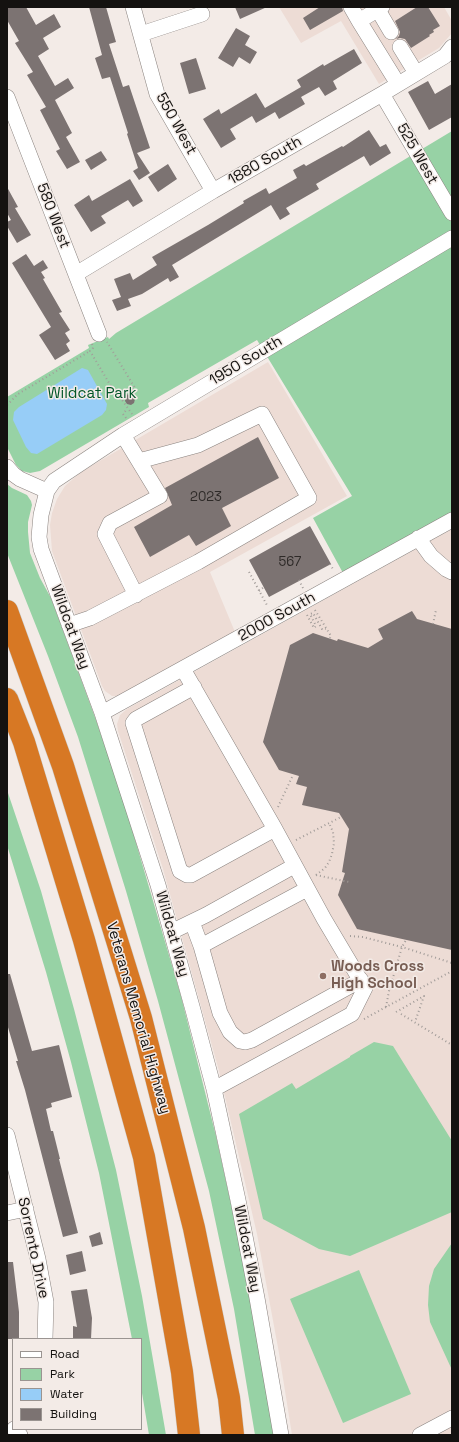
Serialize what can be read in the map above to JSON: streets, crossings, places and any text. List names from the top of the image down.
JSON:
{
  "streets": {
    "highway": ["Veterans Memorial Highway"],
    "street": [
      "550 West",
      "525 West",
      "1880 South",
      "580 West",
      "1950 South",
      "2000 South",
      "Wildcat Way",
      "Sorrento Drive"
    ]
  },
  "crossings": [
    ["550 West", "1880 South"],
    ["525 West", "1880 South"],
    ["1880 South", "580 West"],
    ["1950 South", "Wildcat Way"],
    ["2000 South", "Wildcat Way"]
  ],
  "parks": ["Wildcat Park"],
  "places": ["Woods Cross High School"],
  "house_numbers": ["2023", "567"],
  "legend": [
    "Road",
    "Park",
    "Water",
    "Building"
  ]
}
